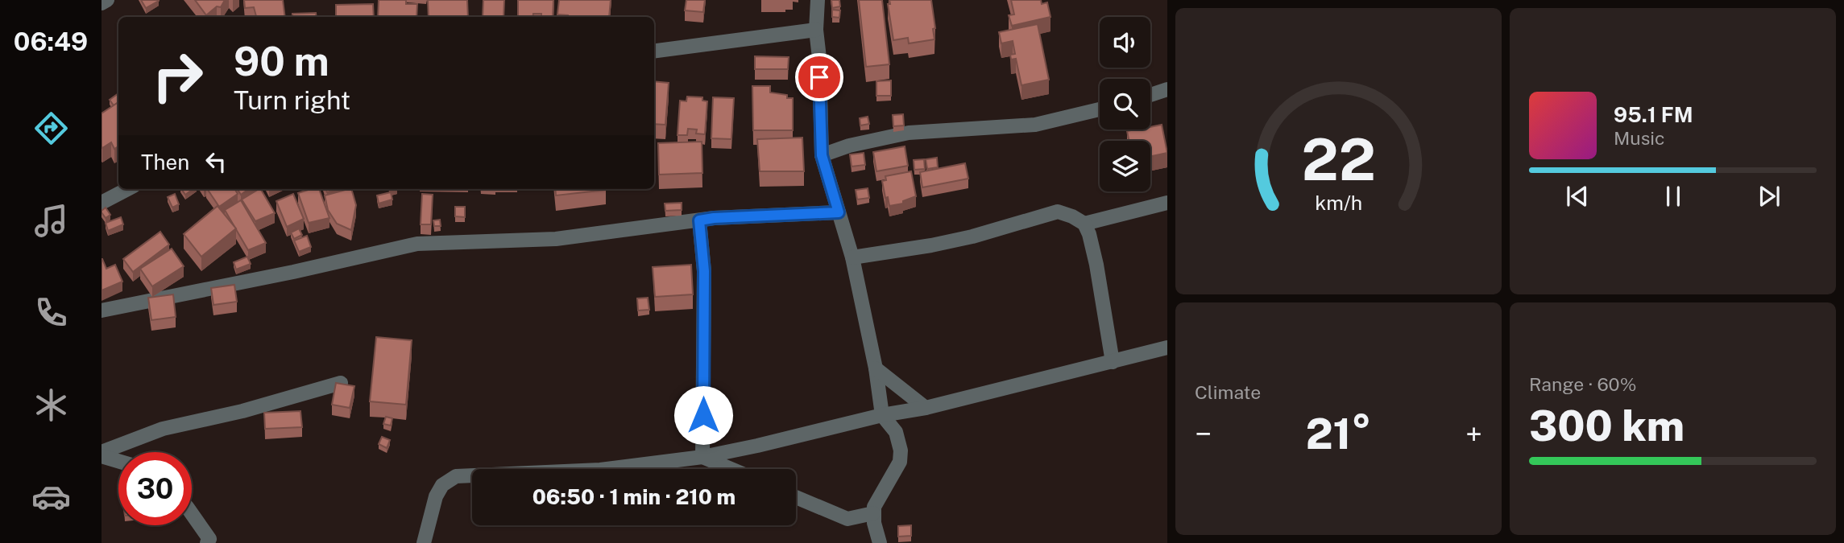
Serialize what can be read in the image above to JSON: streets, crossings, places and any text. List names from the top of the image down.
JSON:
{
  "page": {
    "tabs": "06:49",
    "turn": ["90 m", "Turn right"],
    "song": ["95.1 FM", "Music"],
    "then": "Then",
    "tile": [
      "Climate",
      ["Range · 60%", "300 km"]
    ],
    "heat": ["−", "21°", "+"],
    "limit": "30",
    "trip": "06:50 · 1 min · 210 m",
    "gauge": ["22", "km/h"]
  }
}
